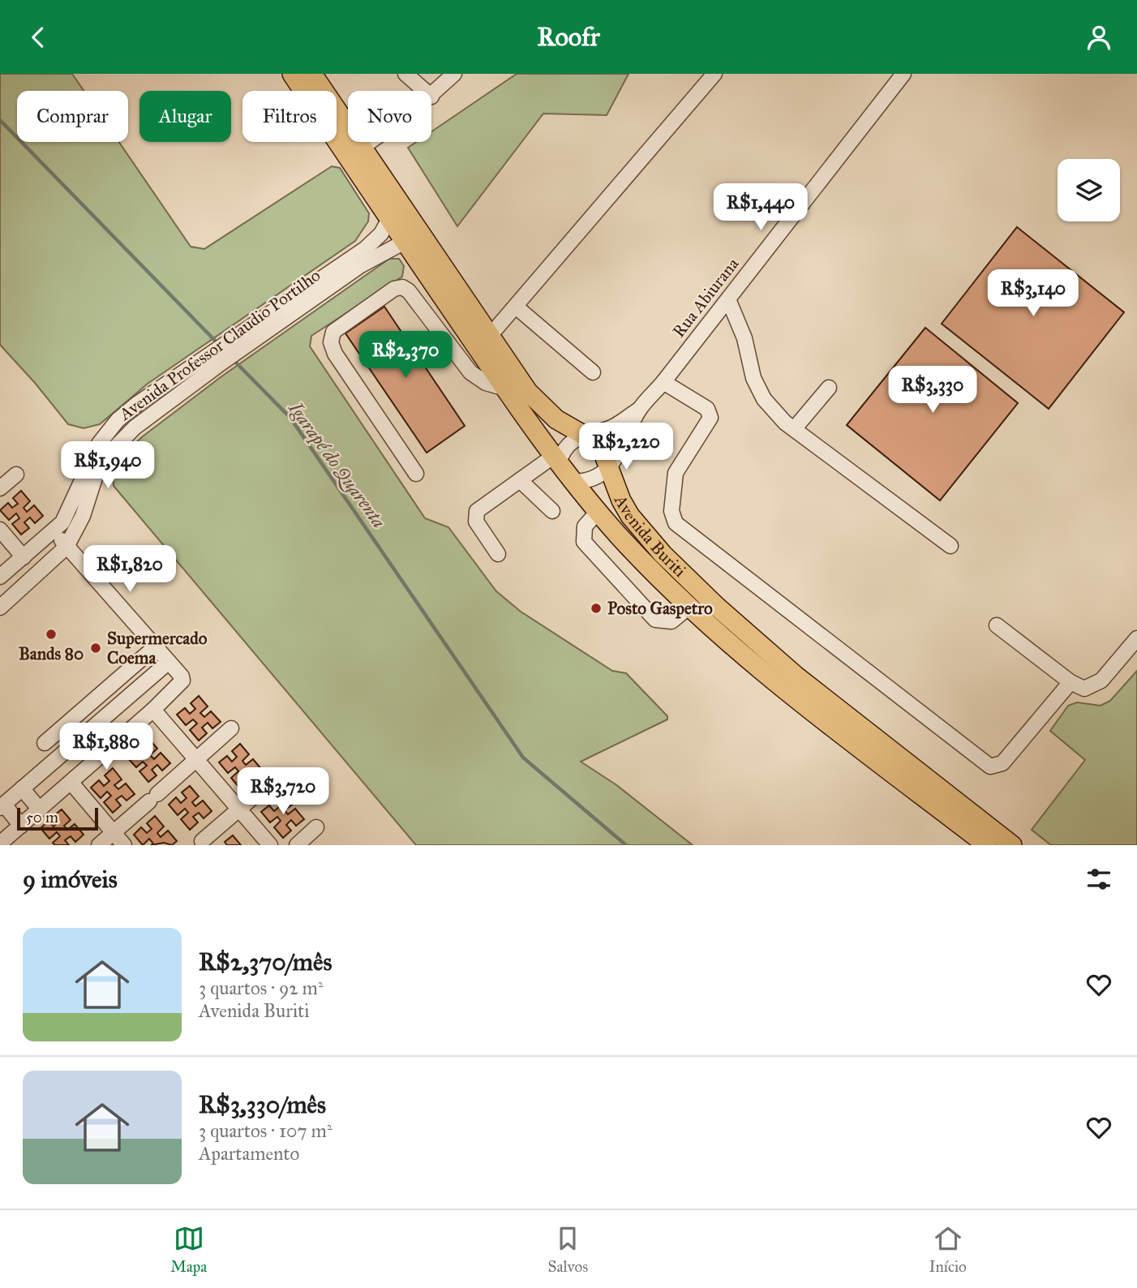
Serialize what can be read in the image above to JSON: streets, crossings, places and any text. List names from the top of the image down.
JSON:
{
  "streets": {
    "main road": ["Avenida Buriti"],
    "street": ["Rua Abiurana", "Avenida Professor Claudio Portilho"]
  },
  "crossings": [
    ["Rua Abiurana", "Avenida Buriti"],
    ["Avenida Professor Claudio Portilho", "Avenida Buriti"]
  ],
  "water": ["Igarapé do Quarenta"],
  "places": ["Posto Gaspetro", "Bands 80", "Supermercado Coema"],
  "scale_bar": "50 m",
  "page": {
    "header": "Roofr",
    "chip": [
      "Comprar",
      "Alugar",
      "Filtros",
      "Novo"
    ],
    "price": [
      "R$1,440",
      "R$3,140",
      "R$2,370",
      "R$3,330",
      "R$2,220",
      "R$1,940",
      "R$1,820",
      "R$1,880",
      "R$3,720"
    ],
    "scale": "50 m",
    "heading": "9 imóveis",
    "list": [
      {
        "name": "R$2,370/mês",
        "note": "3 quartos · 92 m² · Avenida Buriti"
      },
      {
        "name": "R$3,330/mês",
        "note": "3 quartos · 107 m² · Apartamento"
      }
    ],
    "tabs": ["Mapa", "Salvos", "Início"]
  }
}
